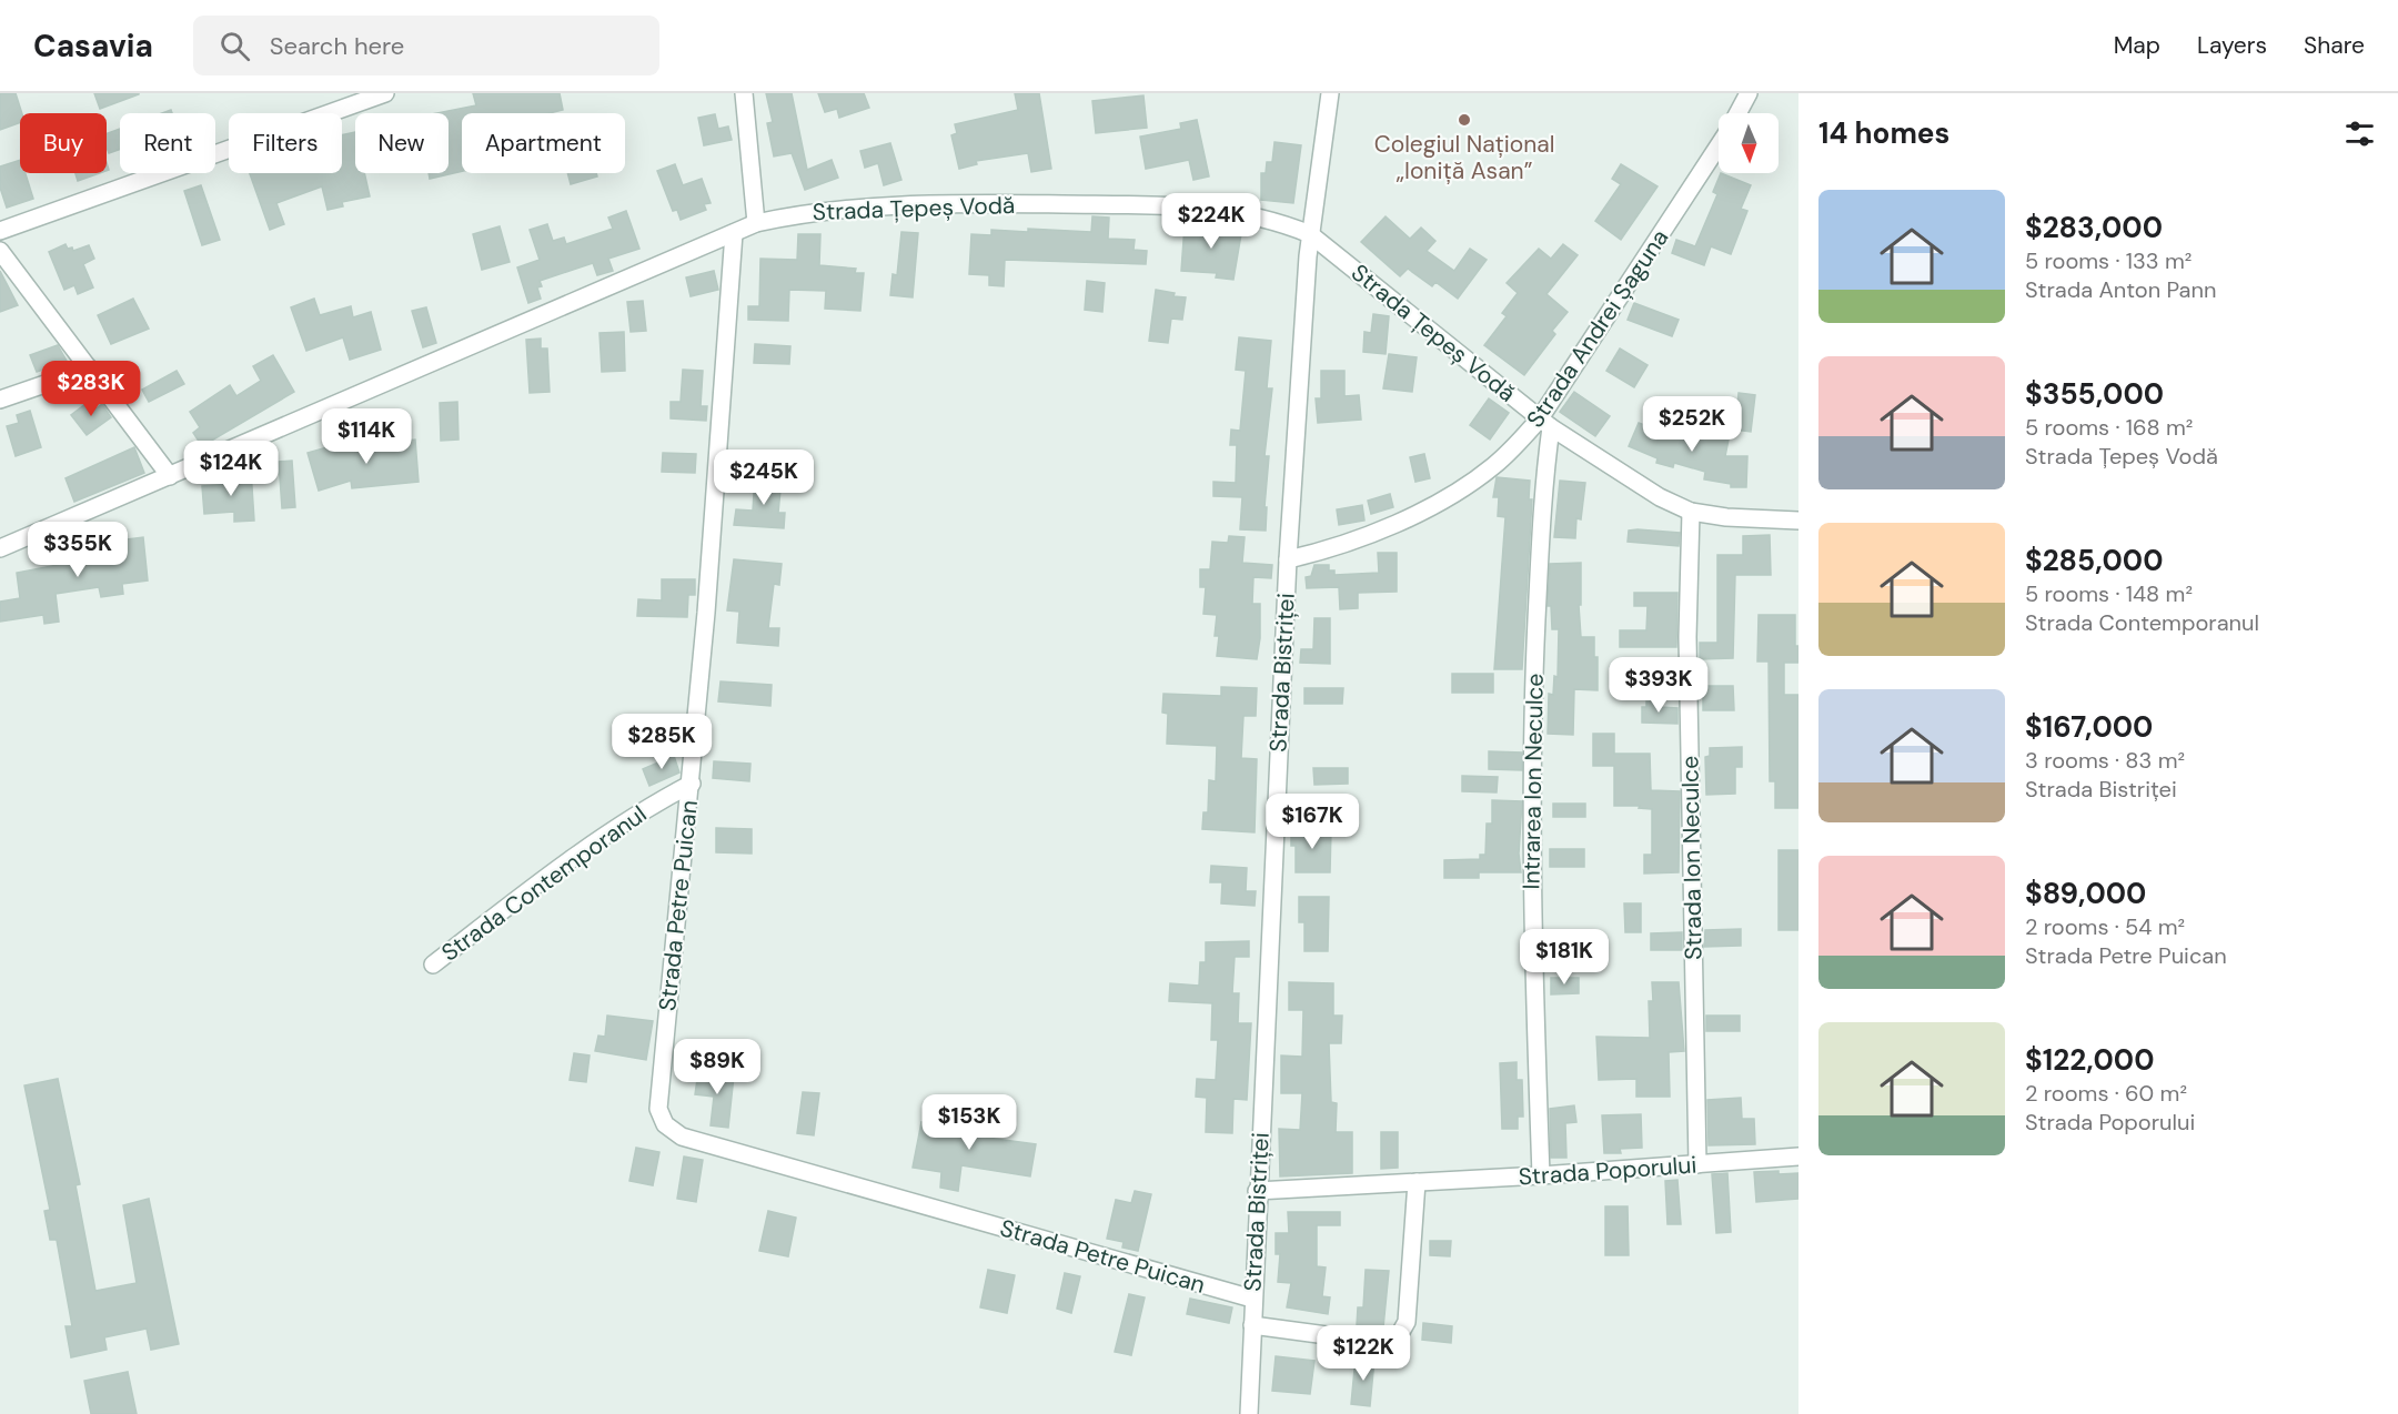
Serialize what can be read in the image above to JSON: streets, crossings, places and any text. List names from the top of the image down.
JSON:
{
  "streets": {
    "street": [
      "Strada Țepeș Vodă",
      "Strada Andrei Șaguna",
      "Strada Bistriței",
      "Intrarea Ion Neculce",
      "Strada Ion Neculce",
      "Strada Contemporanul",
      "Strada Petre Puican",
      "Strada Poporului"
    ]
  },
  "crossings": [
    ["Strada Țepeș Vodă", "Strada Andrei Șaguna"],
    ["Strada Țepeș Vodă", "Strada Bistriței"],
    ["Strada Țepeș Vodă", "Intrarea Ion Neculce"],
    ["Strada Țepeș Vodă", "Strada Ion Neculce"],
    ["Strada Țepeș Vodă", "Strada Petre Puican"],
    ["Strada Andrei Șaguna", "Strada Bistriței"],
    ["Strada Andrei Șaguna", "Intrarea Ion Neculce"],
    ["Strada Bistriței", "Strada Petre Puican"],
    ["Strada Bistriței", "Strada Poporului"],
    ["Intrarea Ion Neculce", "Strada Poporului"],
    ["Strada Ion Neculce", "Strada Poporului"],
    ["Strada Contemporanul", "Strada Petre Puican"]
  ],
  "places": ["Colegiul Național „Ioniță Asan”"],
  "north": "bottom",
  "page": {
    "header": "Casavia",
    "search": "Search here",
    "nav": ["Map", "Layers", "Share"],
    "heading": "14 homes",
    "chip": [
      "Buy",
      "Rent",
      "Filters",
      "New",
      "Apartment"
    ],
    "list": [
      {
        "name": "$283,000",
        "note": "5 rooms · 133 m² · Strada Anton Pann"
      },
      {
        "name": "$355,000",
        "note": "5 rooms · 168 m² · Strada Țepeș Vodă"
      },
      {
        "name": "$285,000",
        "note": "5 rooms · 148 m² · Strada Contemporanul"
      },
      {
        "name": "$167,000",
        "note": "3 rooms · 83 m² · Strada Bistriței"
      },
      {
        "name": "$89,000",
        "note": "2 rooms · 54 m² · Strada Petre Puican"
      },
      {
        "name": "$122,000",
        "note": "2 rooms · 60 m² · Strada Poporului"
      }
    ],
    "price": [
      "$224K",
      "$283K",
      "$252K",
      "$114K",
      "$124K",
      "$245K",
      "$355K",
      "$393K",
      "$285K",
      "$167K",
      "$181K",
      "$89K",
      "$153K",
      "$122K"
    ]
  }
}
